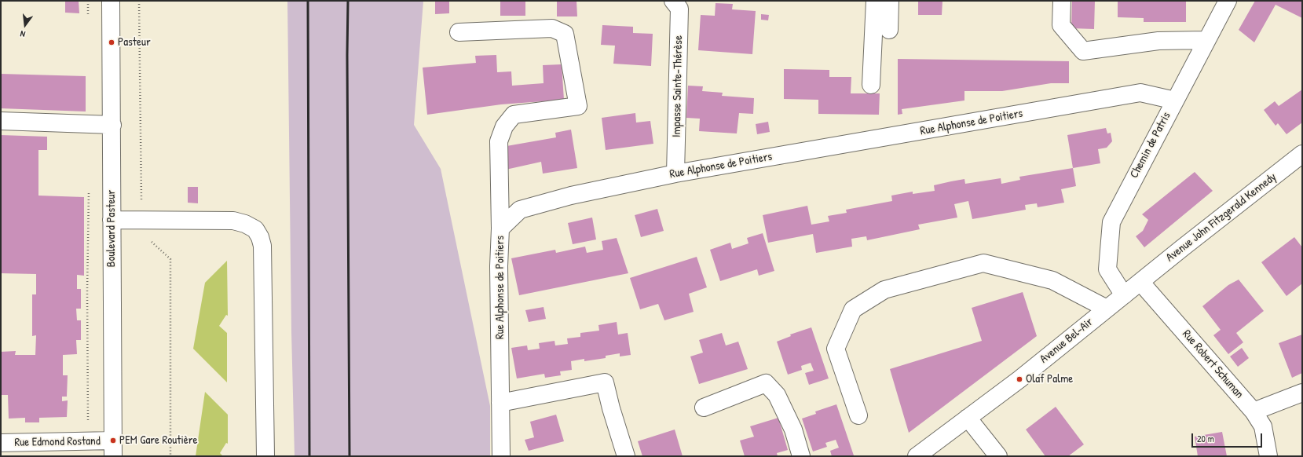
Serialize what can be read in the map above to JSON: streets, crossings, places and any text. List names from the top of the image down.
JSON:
{
  "streets": {
    "street": [
      "Impasse Sainte-Thérèse",
      "Rue Alphonse de Poitiers",
      "Chemin de Patris",
      "Avenue John Fitzgerald Kennedy",
      "Boulevard Pasteur",
      "Avenue Bel-Air",
      "Rue Robert Schuman",
      "Rue Edmond Rostand"
    ]
  },
  "crossings": [
    ["Impasse Sainte-Thérèse", "Rue Alphonse de Poitiers"],
    ["Rue Alphonse de Poitiers", "Chemin de Patris"],
    ["Chemin de Patris", "Avenue Bel-Air"],
    ["Avenue John Fitzgerald Kennedy", "Avenue Bel-Air"],
    ["Avenue John Fitzgerald Kennedy", "Rue Robert Schuman"],
    ["Boulevard Pasteur", "Rue Edmond Rostand"],
    ["Avenue Bel-Air", "Rue Robert Schuman"]
  ],
  "places": ["Pasteur", "Olaf Palme", "PEM Gare Routière"],
  "scale_bar": "20 m",
  "north": "bottom"
}
